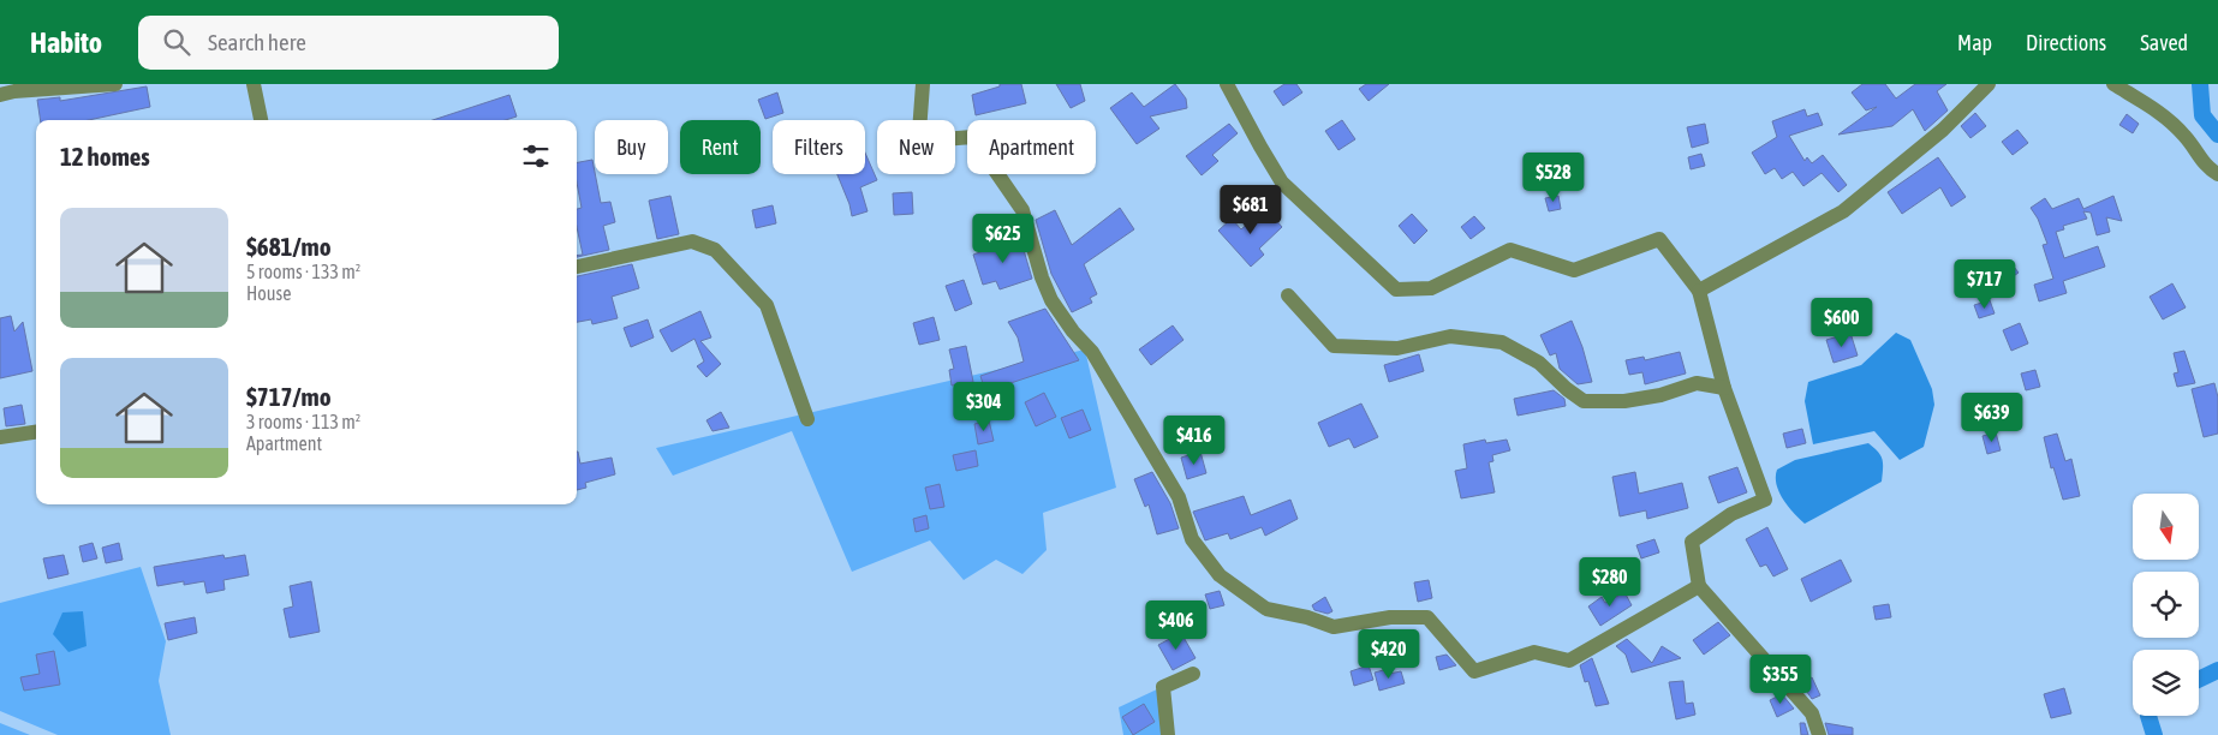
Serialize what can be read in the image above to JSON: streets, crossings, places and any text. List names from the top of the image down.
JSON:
{
  "north": "bottom",
  "page": {
    "header": "Habito",
    "search": "Search here",
    "nav": ["Map", "Directions", "Saved"],
    "chip": [
      "Buy",
      "Rent",
      "Filters",
      "New",
      "Apartment"
    ],
    "heading": "12 homes",
    "price": [
      "$528",
      "$681",
      "$625",
      "$717",
      "$600",
      "$304",
      "$639",
      "$416",
      "$280",
      "$406",
      "$420",
      "$355"
    ],
    "list": [
      {
        "name": "$681/mo",
        "note": "5 rooms · 133 m² · House"
      },
      {
        "name": "$717/mo",
        "note": "3 rooms · 113 m² · Apartment"
      }
    ]
  }
}
